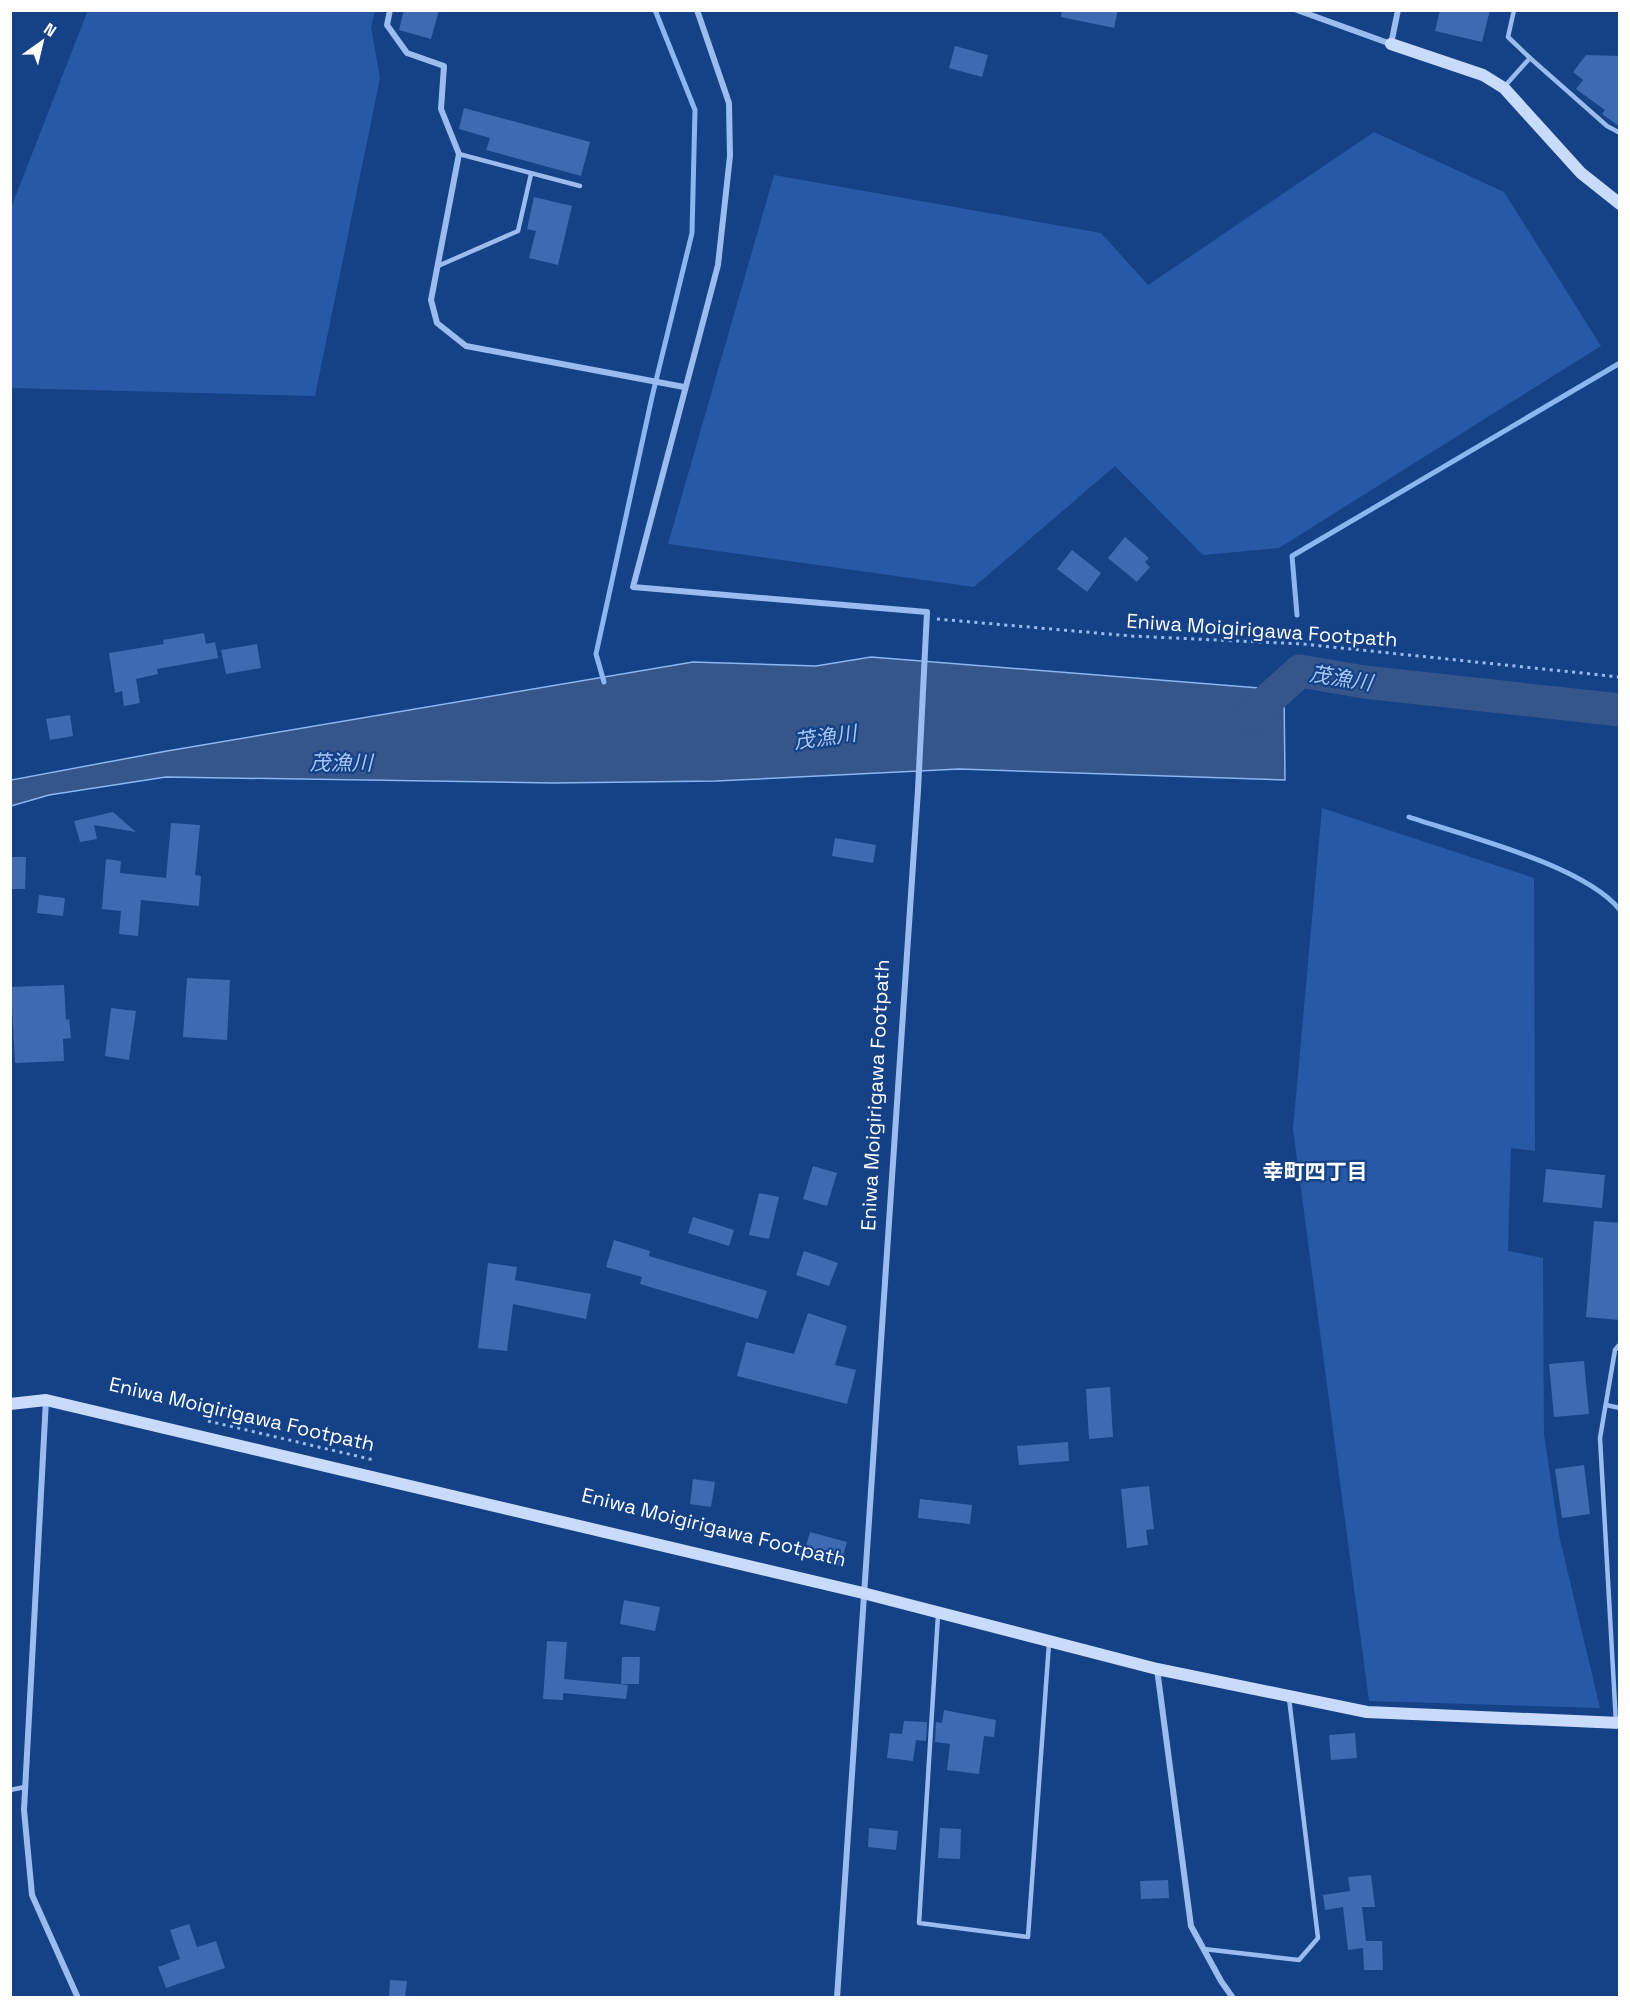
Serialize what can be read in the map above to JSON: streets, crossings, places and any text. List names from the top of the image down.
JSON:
{
  "streets": {
    "path": ["Eniwa Moigirigawa Footpath"]
  },
  "districts": ["幸町四丁目"],
  "water": ["茂漁川"],
  "north": "top right"
}
